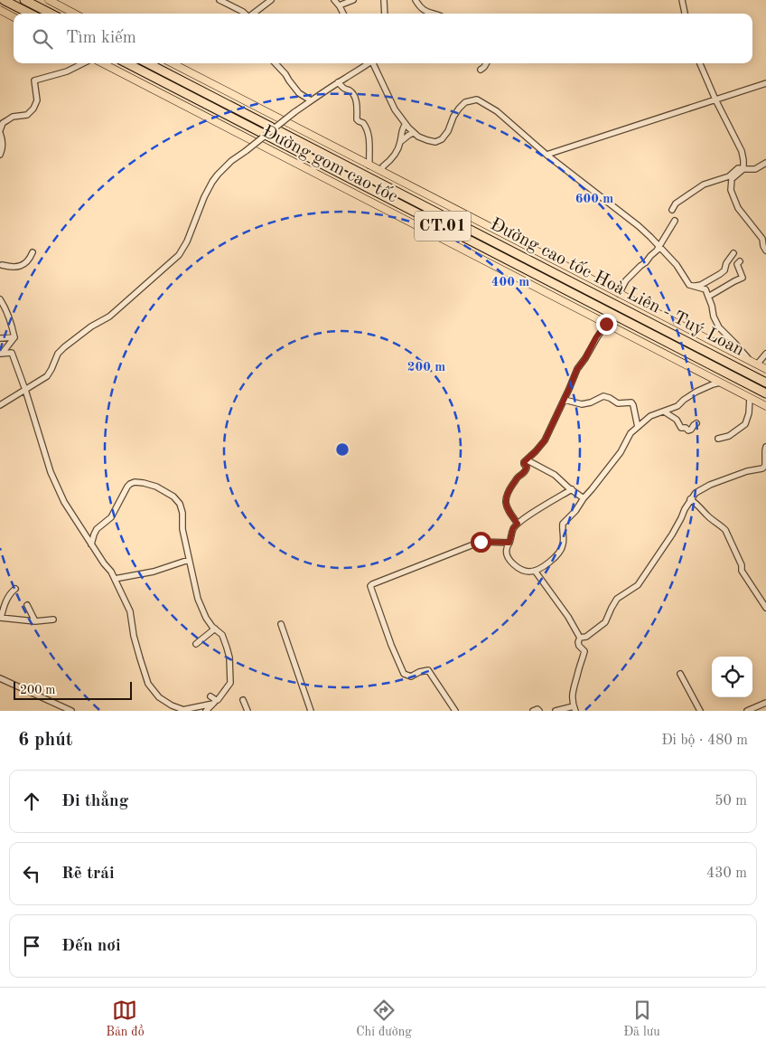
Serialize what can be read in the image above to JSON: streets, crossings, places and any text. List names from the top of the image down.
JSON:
{
  "streets": {
    "highway": ["CT.01", "Đường cao tốc Hoà Liên - Tuý Loan"],
    "main road": ["Đường gom cao tốc"]
  },
  "scale_bar": "200 m",
  "page": {
    "search": "Tìm kiếm",
    "scale": "200 m",
    "heading": ["6 phút", "Đi bộ · 480 m"],
    "list": [
      ["Đi thẳng", "50 m"],
      ["Rẽ trái", "430 m"],
      "Đến nơi"
    ],
    "nav": ["Bản đồ", "Chỉ đường", "Đã lưu"]
  },
  "rings": ["600 m", "400 m", "200 m"]
}
